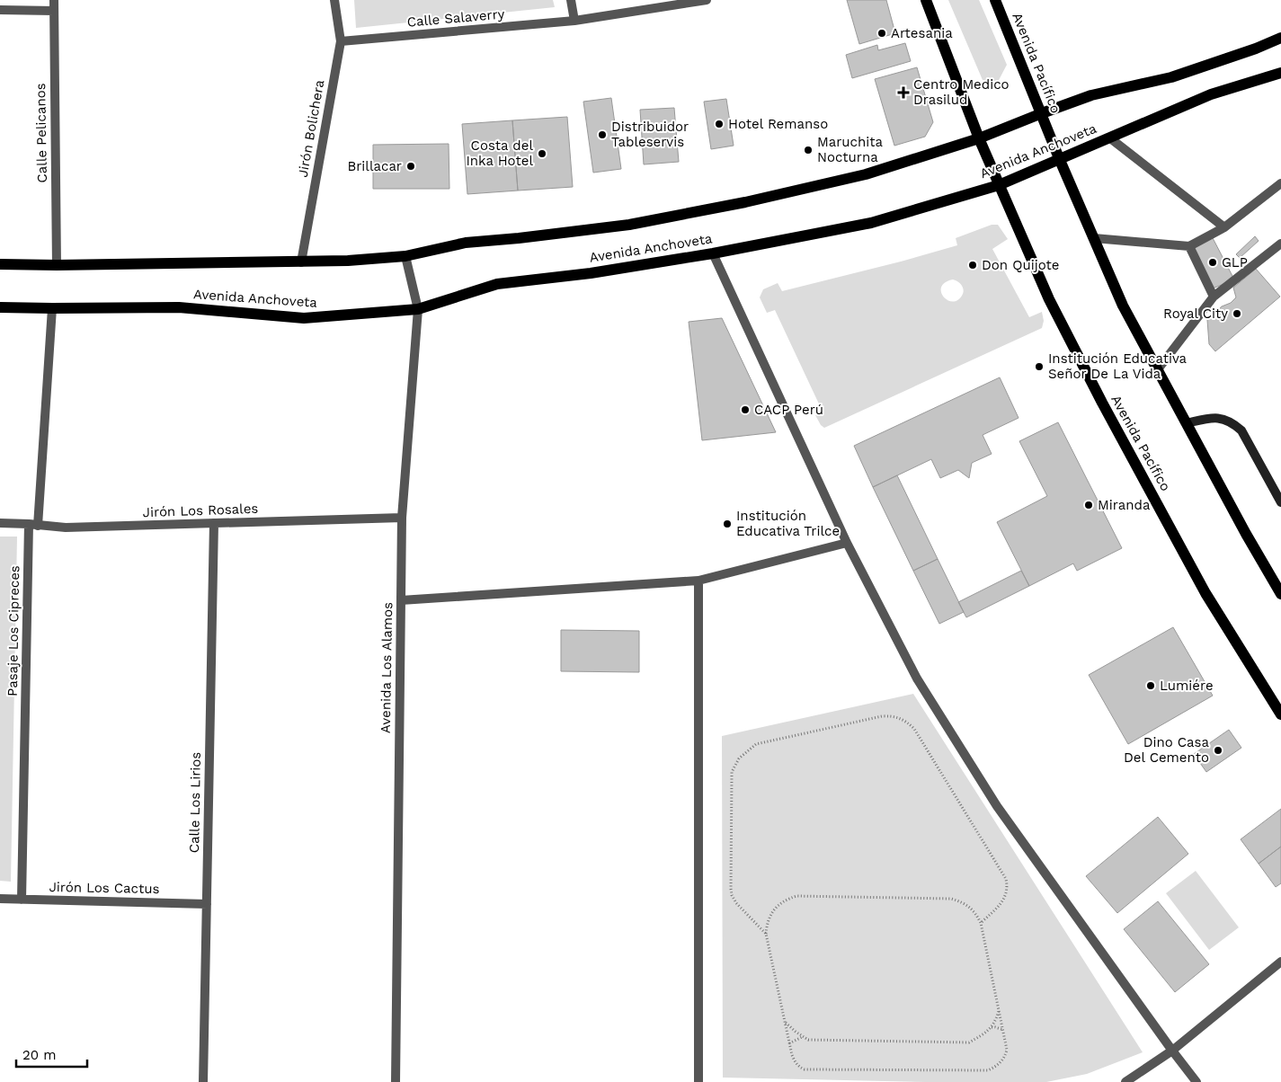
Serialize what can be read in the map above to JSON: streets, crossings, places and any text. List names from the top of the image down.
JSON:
{
  "streets": {
    "main road": ["Avenida Pacífico", "Avenida Anchoveta"],
    "street": [
      "Calle Salaverry",
      "Jirón Bolichera",
      "Calle Pelicanos",
      "Jirón Los Rosales",
      "Pasaje Los Cipreces",
      "Avenida Los Alamos",
      "Calle Los Lirios",
      "Jirón Los Cactus"
    ]
  },
  "crossings": [
    ["Calle Salaverry", "Jirón Bolichera"],
    ["Avenida Pacífico", "Avenida Anchoveta"],
    ["Jirón Bolichera", "Avenida Anchoveta"],
    ["Calle Pelicanos", "Avenida Anchoveta"],
    ["Avenida Anchoveta", "Pasaje Los Cipreces"],
    ["Avenida Anchoveta", "Avenida Los Alamos"],
    ["Jirón Los Rosales", "Pasaje Los Cipreces"],
    ["Jirón Los Rosales", "Avenida Los Alamos"],
    ["Jirón Los Rosales", "Calle Los Lirios"],
    ["Pasaje Los Cipreces", "Jirón Los Cactus"],
    ["Calle Los Lirios", "Jirón Los Cactus"]
  ],
  "places": {
    "other": [
      "Artesania",
      "Hotel Remanso",
      "Distribuidor Tableservis",
      "Maruchita Nocturna",
      "Costa del Inka Hotel",
      "Brillacar",
      "GLP",
      "Don Quijote",
      "Royal City",
      "Institución Educativa Señor De La Vida",
      "CACP Perú",
      "Miranda",
      "Institución Educativa Trilce",
      "Lumiére",
      "Dino Casa Del Cemento"
    ],
    "health": ["Centro Medico Drasilud"]
  },
  "scale_bar": "20 m"
}
